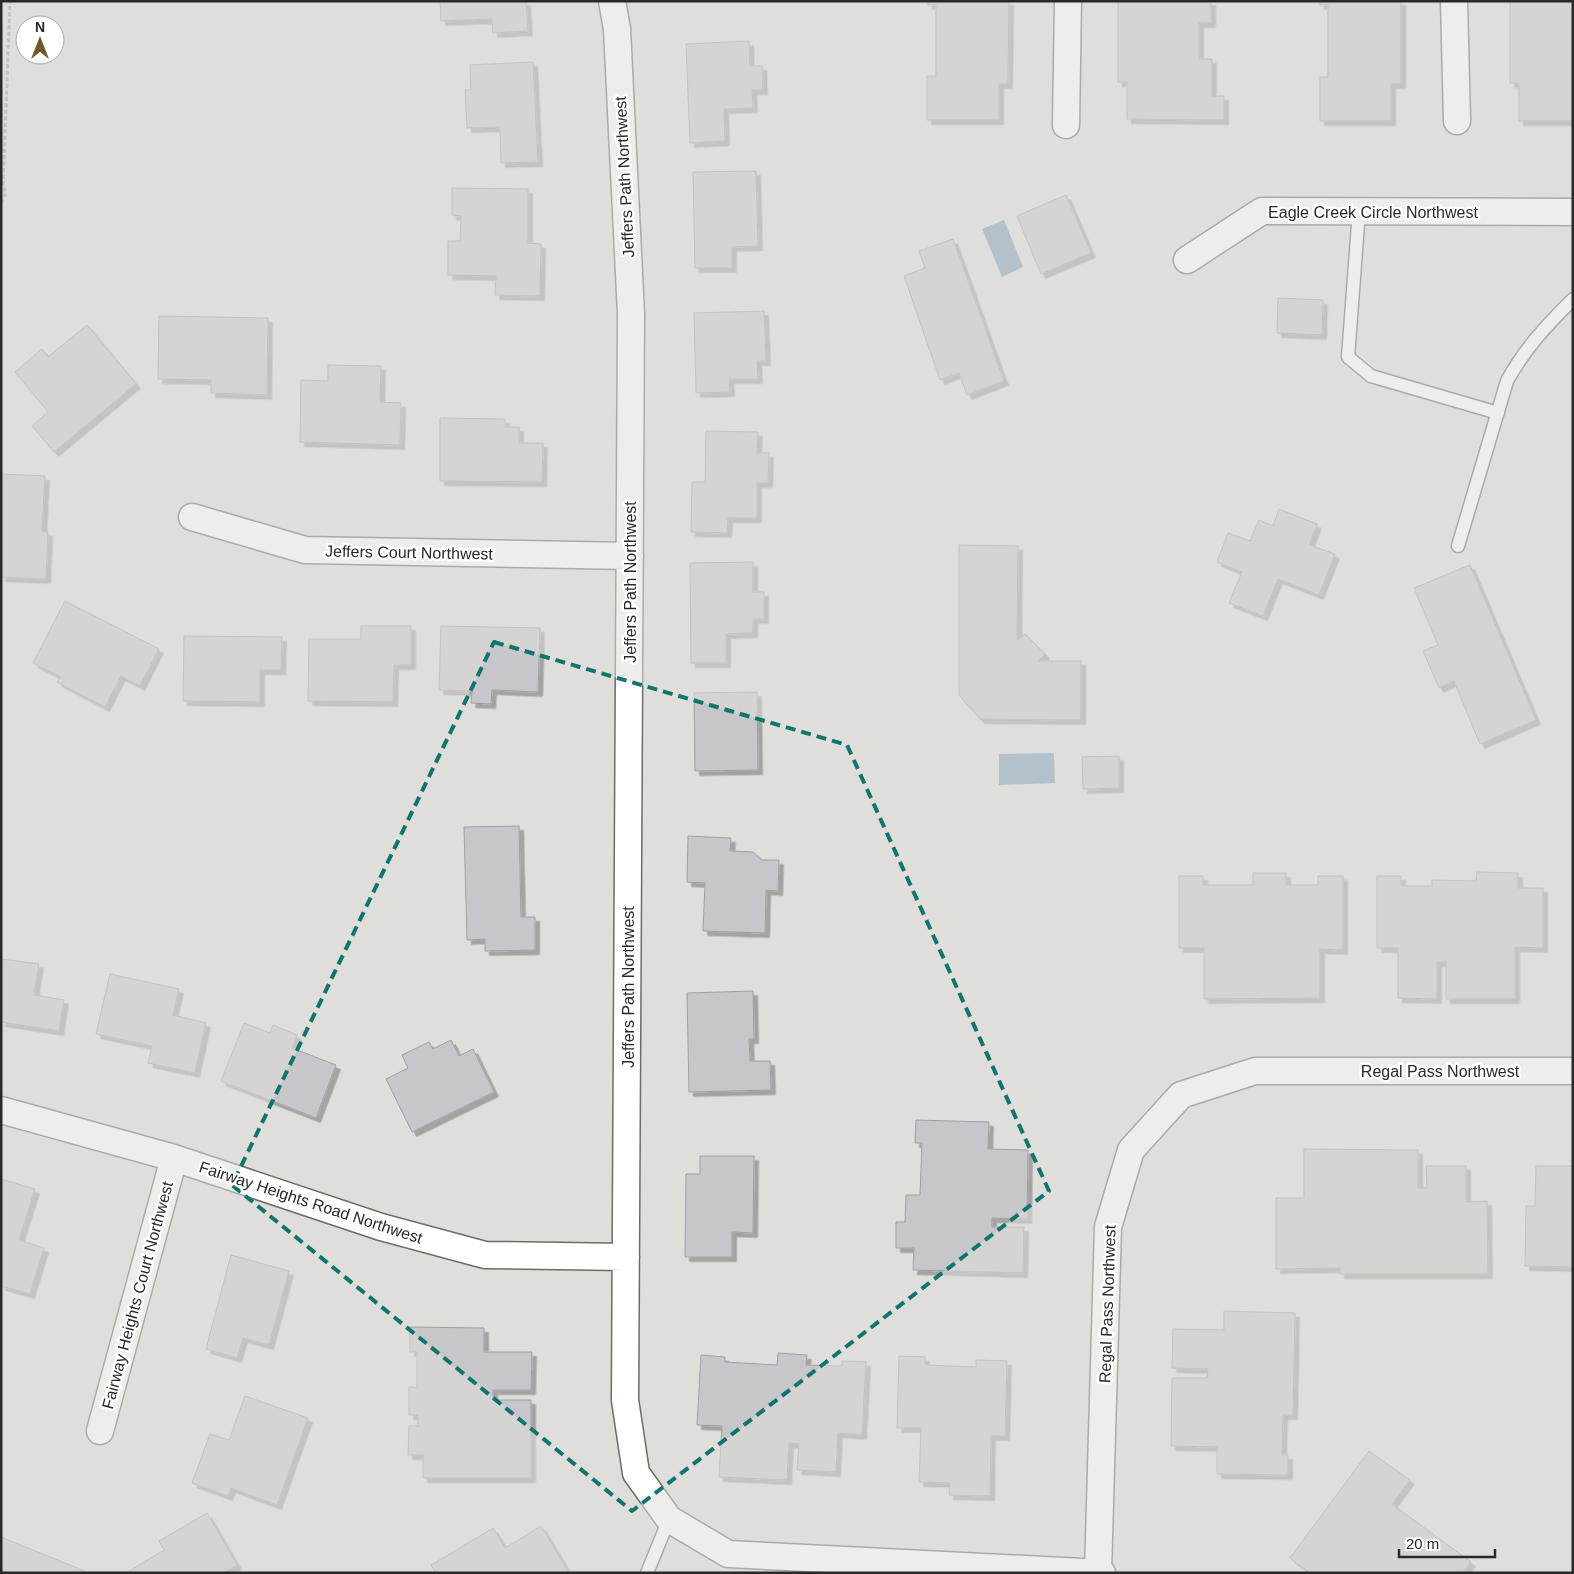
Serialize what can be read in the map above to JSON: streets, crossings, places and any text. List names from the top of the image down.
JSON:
{
  "streets": {
    "street": [
      "Jeffers Path Northwest",
      "Eagle Creek Circle Northwest",
      "Jeffers Court Northwest",
      "Regal Pass Northwest",
      "Fairway Heights Road Northwest",
      "Fairway Heights Court Northwest"
    ]
  },
  "crossings": [
    ["Jeffers Path Northwest", "Jeffers Court Northwest"],
    ["Jeffers Path Northwest", "Regal Pass Northwest"],
    ["Jeffers Path Northwest", "Fairway Heights Road Northwest"],
    ["Fairway Heights Road Northwest", "Fairway Heights Court Northwest"]
  ],
  "scale_bar": "20 m",
  "north": "top"
}
